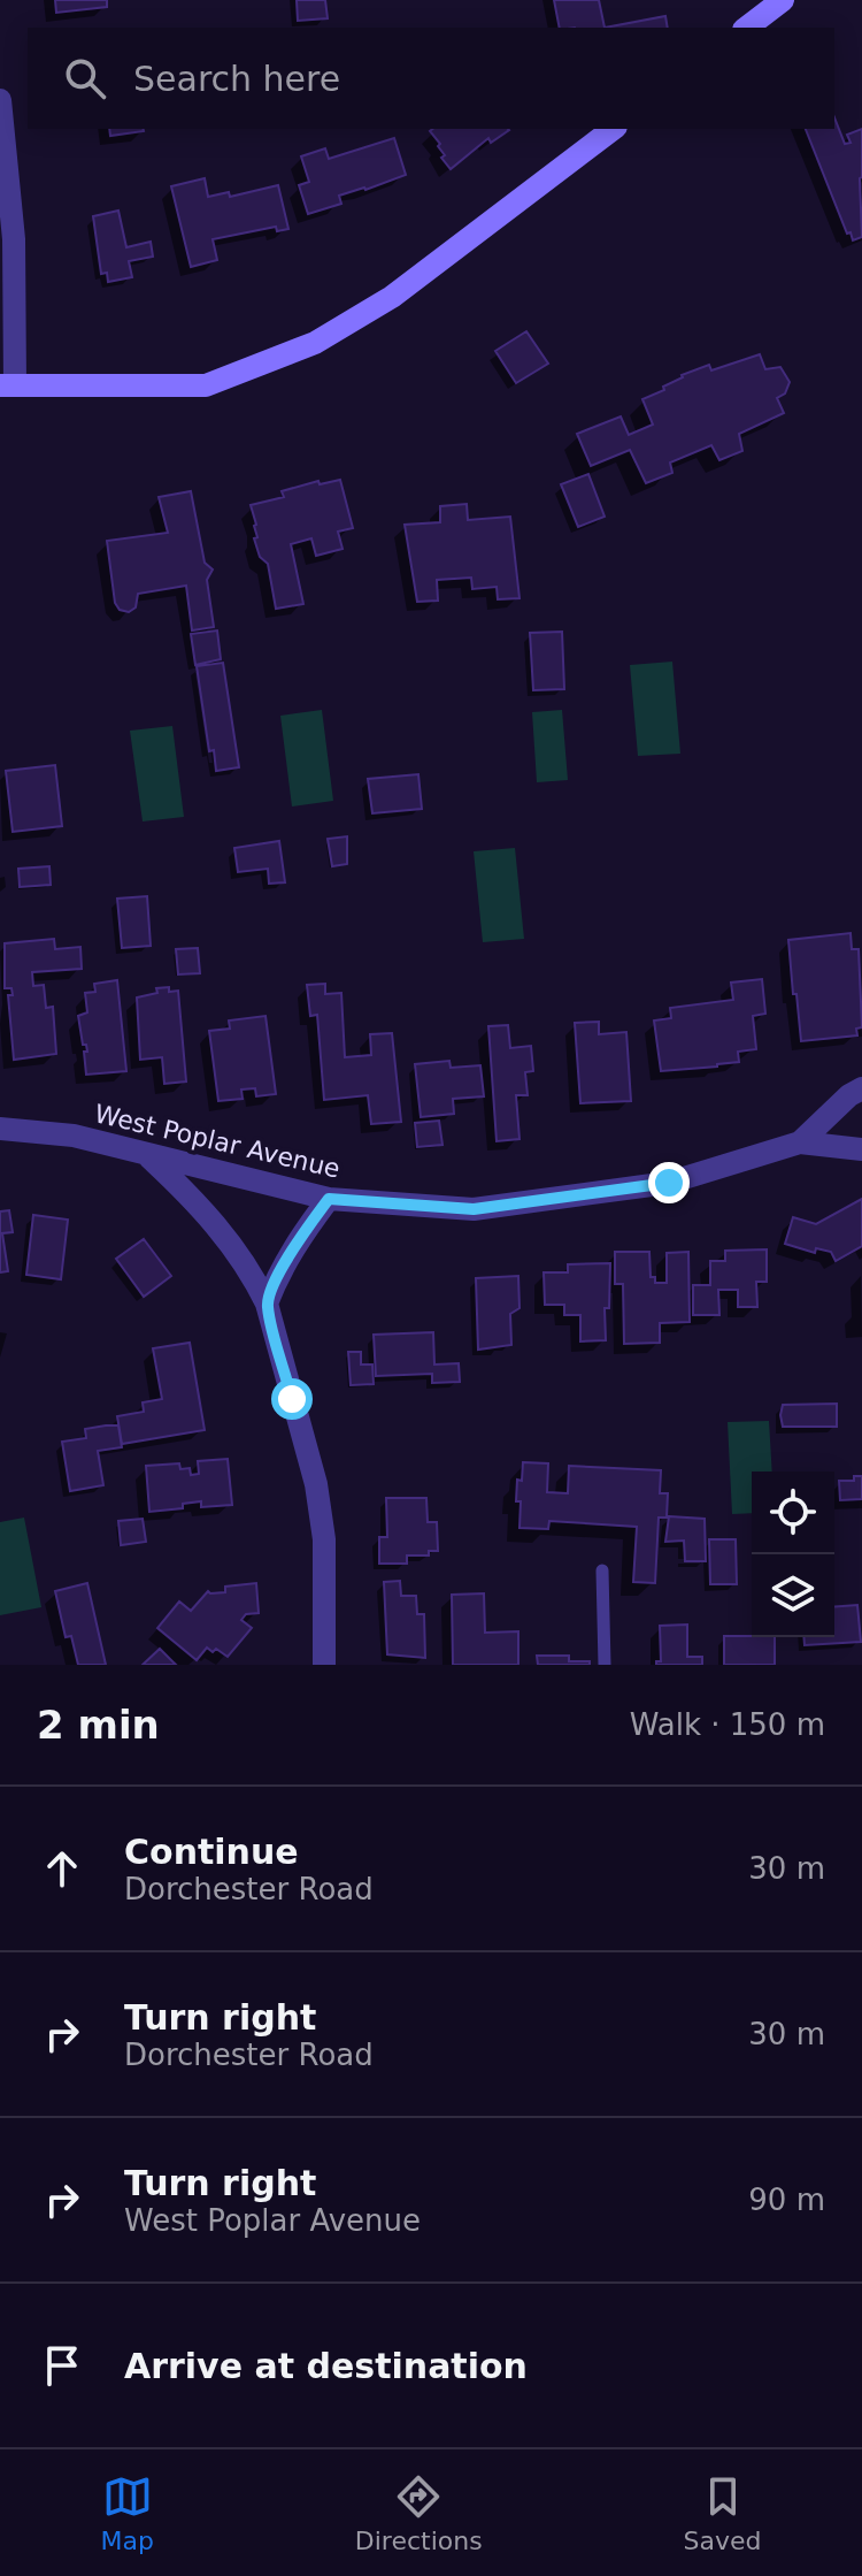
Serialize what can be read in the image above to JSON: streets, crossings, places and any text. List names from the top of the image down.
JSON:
{
  "streets": {
    "street": ["West Poplar Avenue"]
  },
  "page": {
    "search": "Search here",
    "heading": ["2 min", "Walk · 150 m"],
    "list": [
      ["Continue", "Dorchester Road", "30 m"],
      ["Turn right", "Dorchester Road", "30 m"],
      ["Turn right", "West Poplar Avenue", "90 m"],
      "Arrive at destination"
    ],
    "nav": ["Map", "Directions", "Saved"]
  }
}
